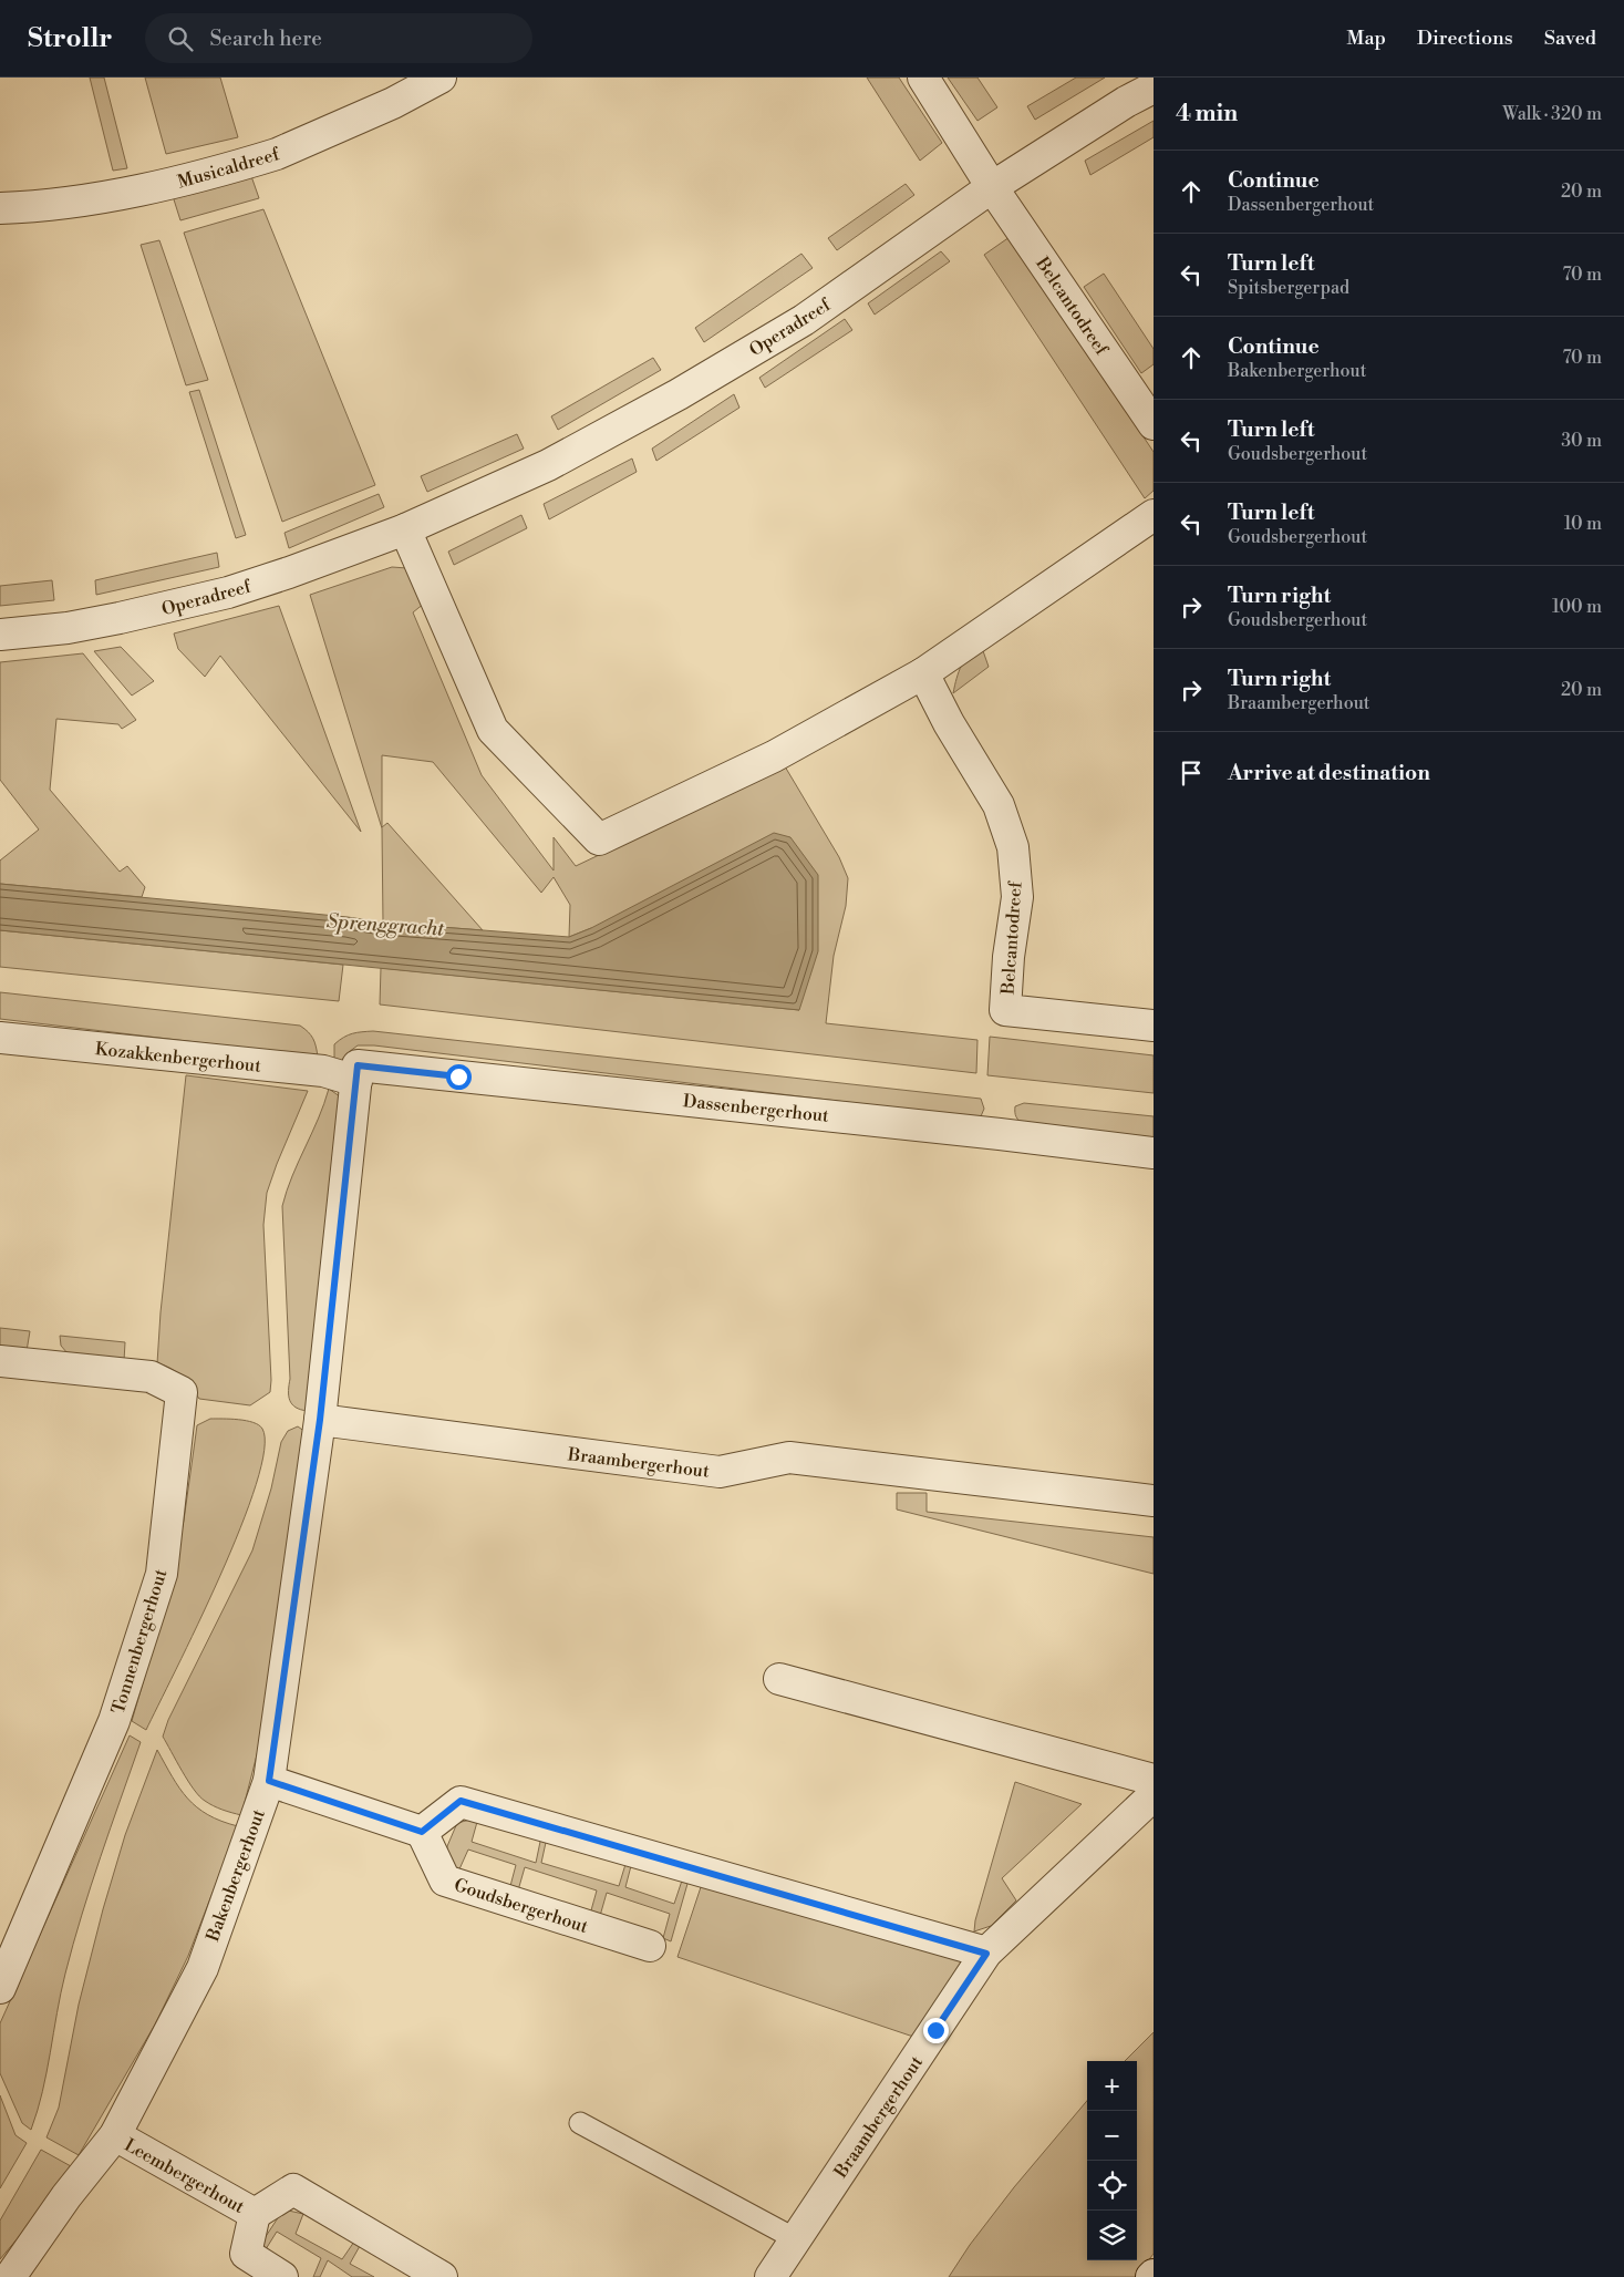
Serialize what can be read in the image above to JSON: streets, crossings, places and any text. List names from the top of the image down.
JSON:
{
  "streets": {
    "street": [
      "Musicaldreef",
      "Belcantodreef",
      "Operadreef",
      "Kozakkenbergerhout",
      "Dassenbergerhout",
      "Braambergerhout",
      "Tonnenbergerhout",
      "Bakenbergerhout",
      "Goudsbergerhout",
      "Leembergerhout"
    ]
  },
  "crossings": [
    ["Belcantodreef", "Operadreef"],
    ["Kozakkenbergerhout", "Dassenbergerhout"],
    ["Kozakkenbergerhout", "Bakenbergerhout"],
    ["Dassenbergerhout", "Bakenbergerhout"],
    ["Braambergerhout", "Bakenbergerhout"],
    ["Bakenbergerhout", "Leembergerhout"]
  ],
  "water": ["Sprenggracht"],
  "page": {
    "header": "Strollr",
    "search": "Search here",
    "nav": ["Map", "Directions", "Saved"],
    "heading": ["4 min", "Walk · 320 m"],
    "list": [
      ["Continue", "Dassenbergerhout", "20 m"],
      ["Turn left", "Spitsbergerpad", "70 m"],
      ["Continue", "Bakenbergerhout", "70 m"],
      ["Turn left", "Goudsbergerhout", "30 m"],
      ["Turn left", "Goudsbergerhout", "10 m"],
      ["Turn right", "Goudsbergerhout", "100 m"],
      ["Turn right", "Braambergerhout", "20 m"],
      "Arrive at destination"
    ],
    "map_buttons": ["+", "−"]
  }
}
